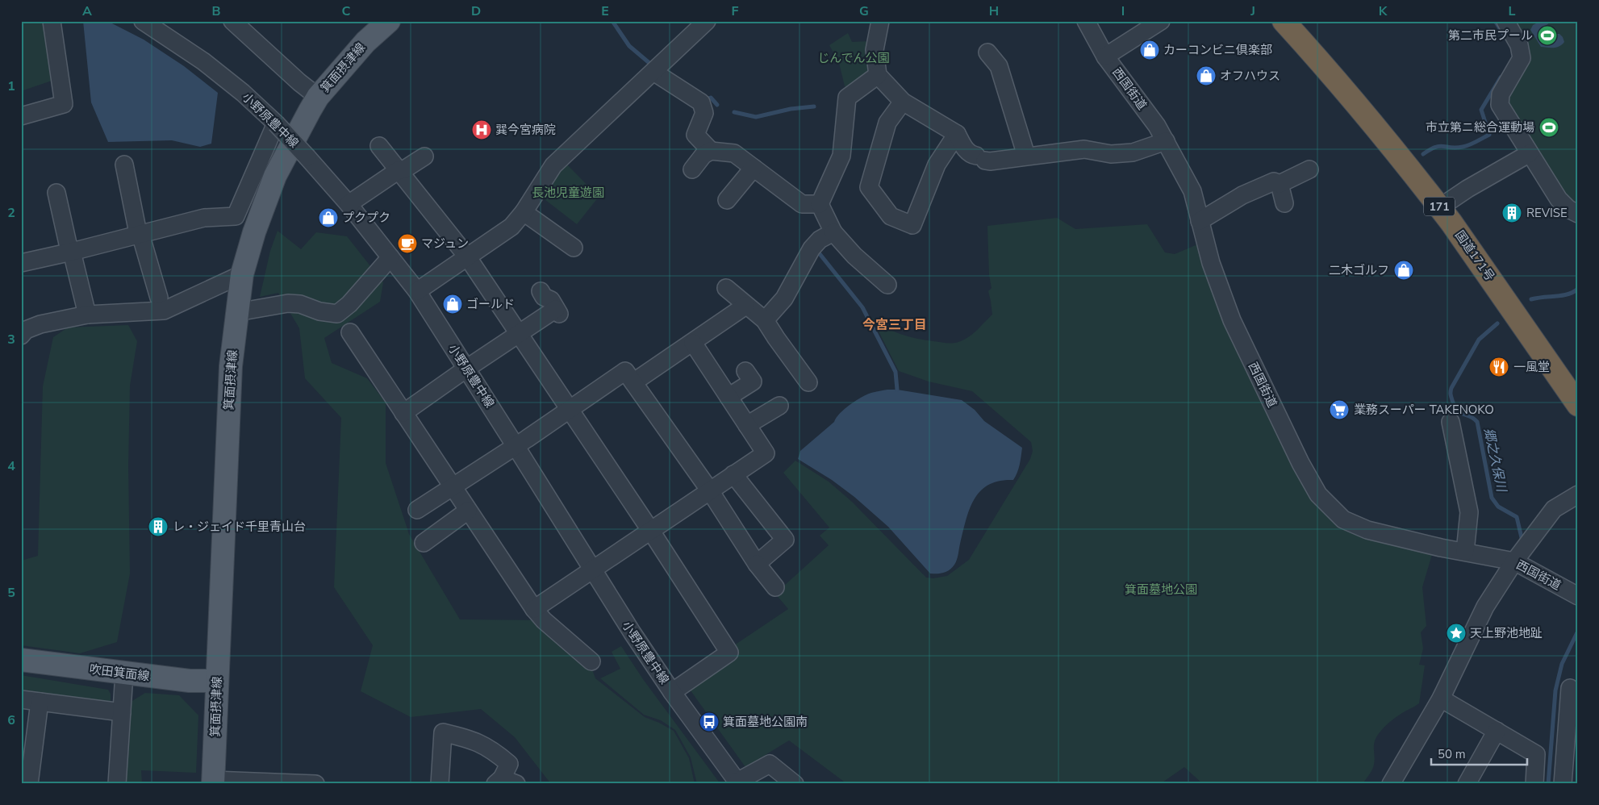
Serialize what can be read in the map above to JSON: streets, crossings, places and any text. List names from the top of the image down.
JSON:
{
  "streets": {
    "highway": ["171", "国道171号"],
    "main road": ["箕面摂津線", "吹田箕面線"],
    "street": ["西国街道", "小野原豊中線"]
  },
  "crossings": [
    ["箕面摂津線", "吹田箕面線"]
  ],
  "districts": ["今宮三丁目"],
  "water": ["郷之久保川"],
  "parks": ["じんでん公園", "長池児童遊園", "箕面墓地公園"],
  "places": {
    "sports": ["第二市民プール", "市立第ニ総合運動場"],
    "shop": [
      "カーコンビニ倶楽部",
      "オフハウス",
      "プクプク",
      "二木ゴルフ",
      "ゴールド"
    ],
    "hospital": ["巽今宮病院"],
    "building": ["REVISE", "レ・ジェイド千里青山台"],
    "cafe": ["マジュン"],
    "restaurant": ["一風堂"],
    "supermarket": ["業務スーパー TAKENOKO"],
    "place": ["天上野池地趾"],
    "bus stop": ["箕面墓地公園南"]
  },
  "scale_bar": "50 m",
  "grid": {
    "columns": [
      "A",
      "B",
      "C",
      "D",
      "E",
      "F",
      "G",
      "H",
      "I",
      "J",
      "K",
      "L"
    ],
    "rows": [
      "1",
      "2",
      "3",
      "4",
      "5",
      "6"
    ]
  }
}
